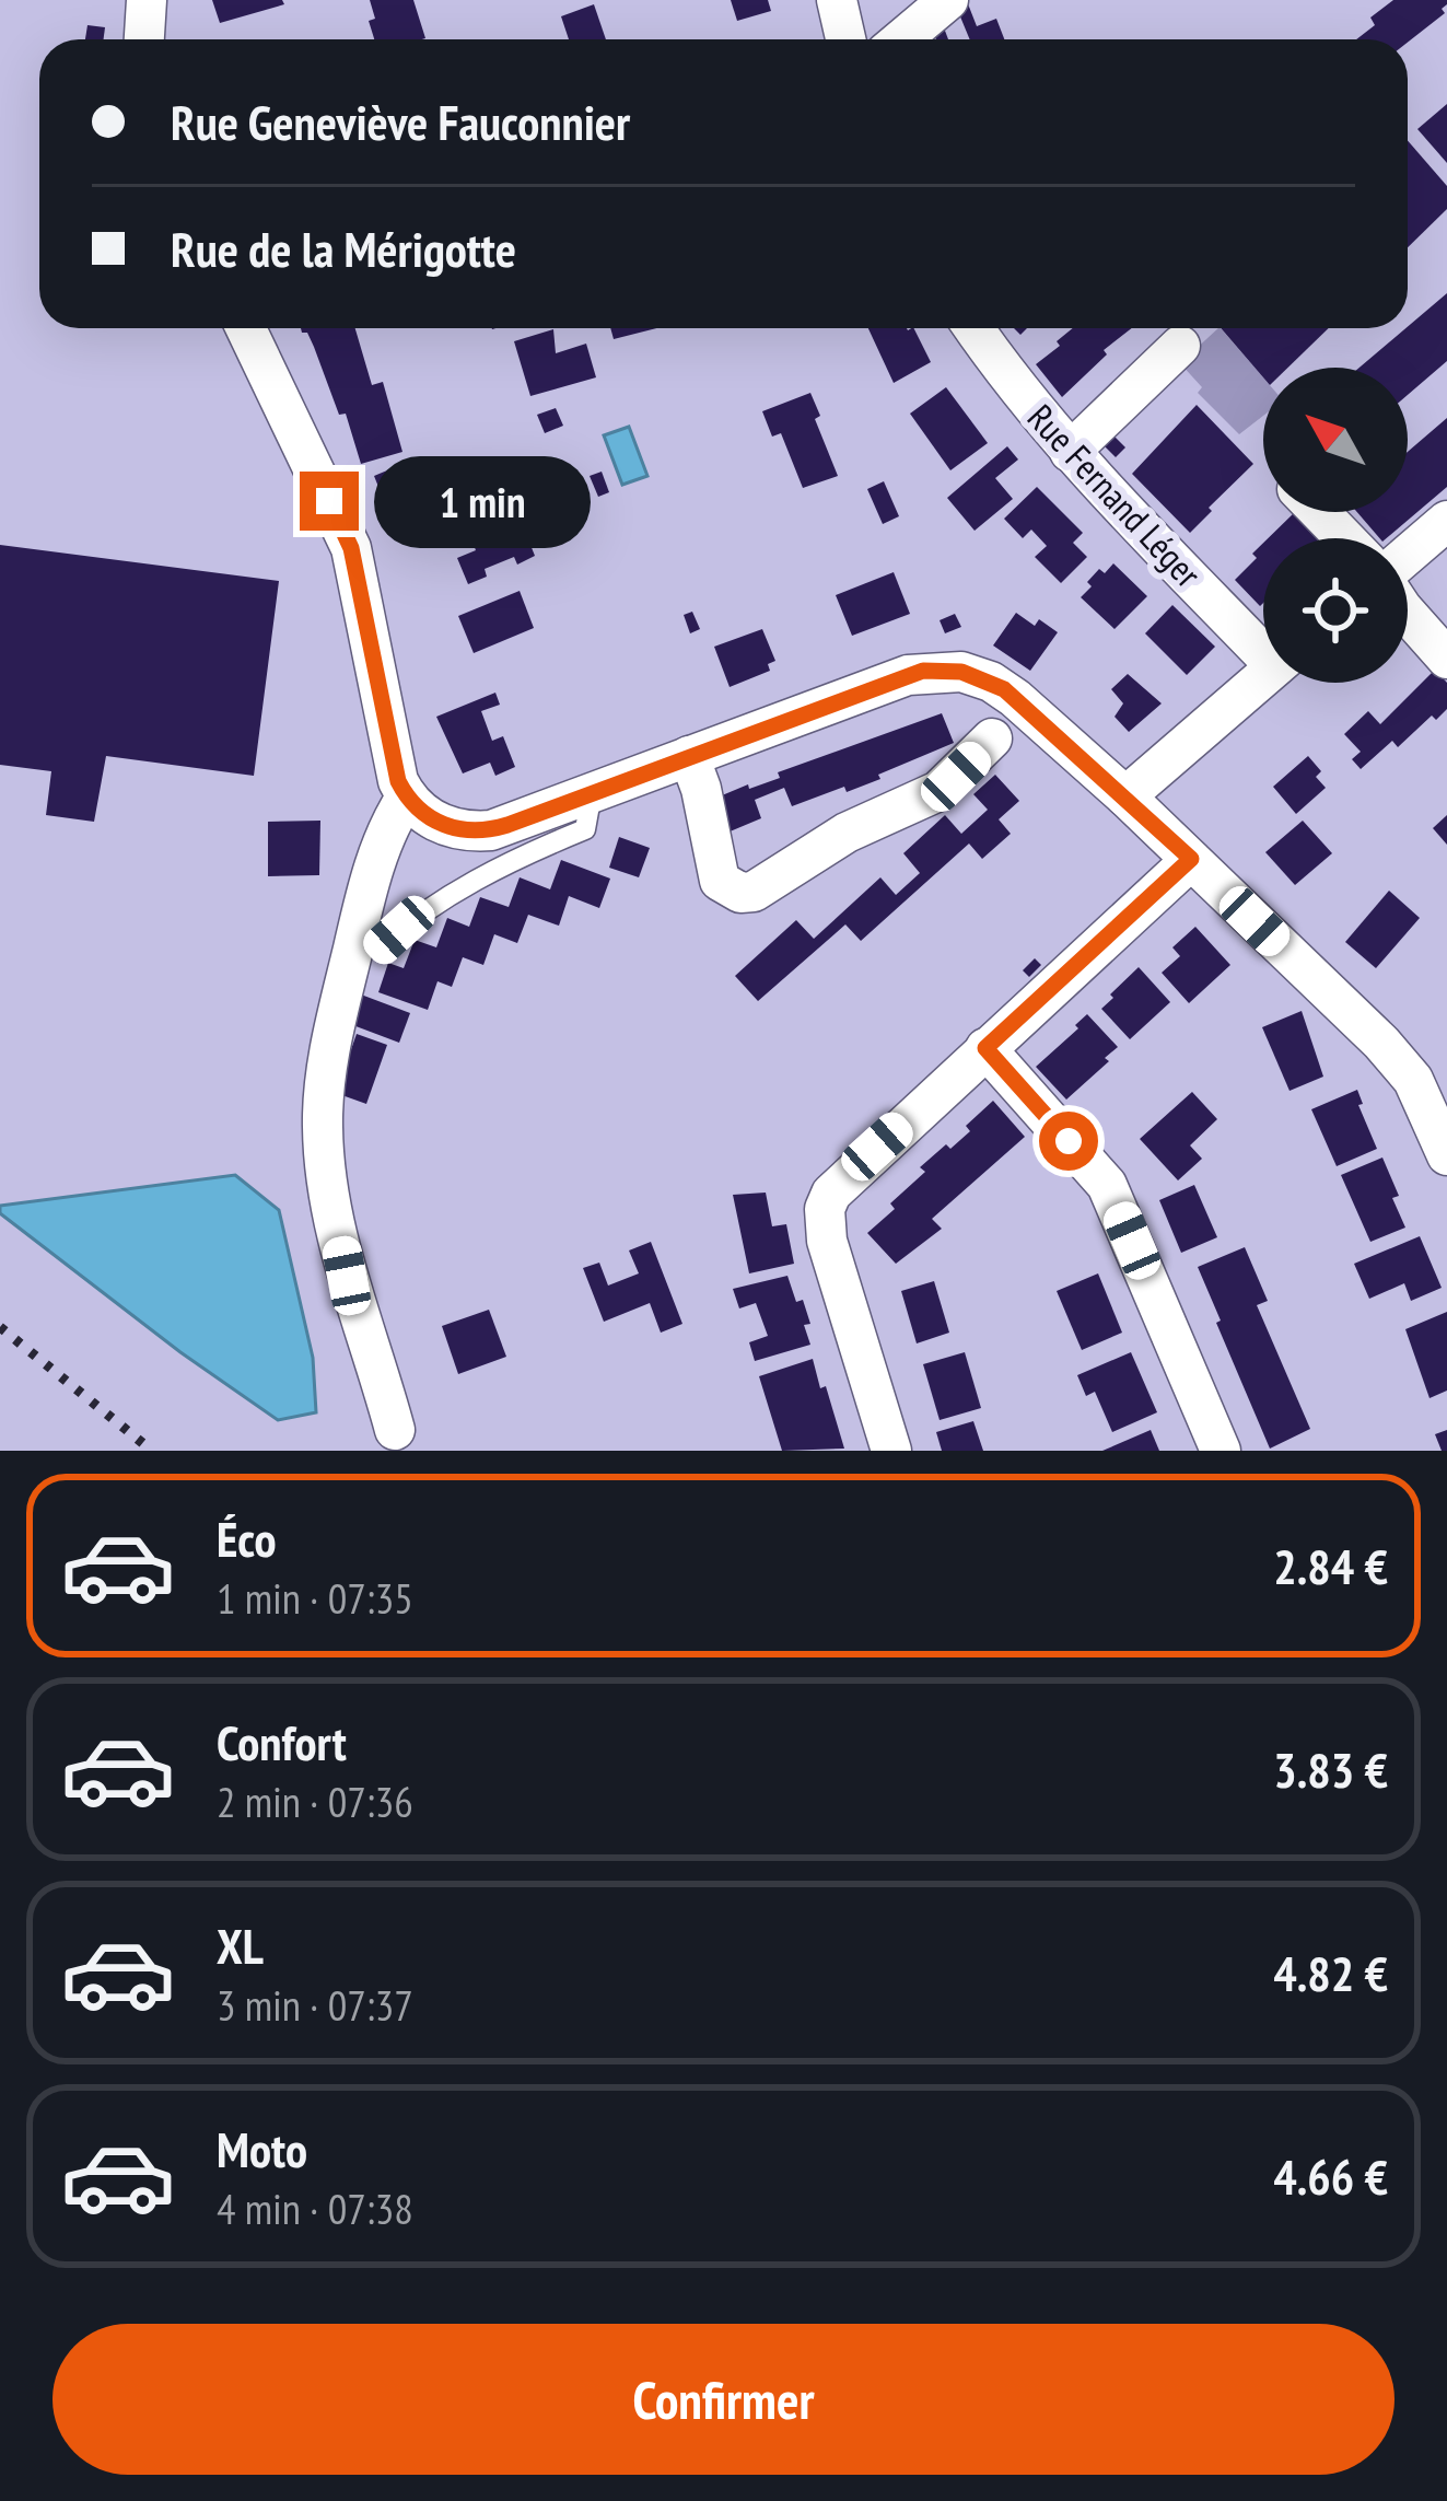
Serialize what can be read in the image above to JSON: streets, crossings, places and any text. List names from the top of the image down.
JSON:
{
  "streets": {
    "street": ["Rue Fernand Léger"]
  },
  "north": "top left",
  "page": {
    "banner": ["Rue Geneviève Fauconnier", "Rue de la Mérigotte"],
    "bubble": "1 min",
    "list": [
      {
        "name": "Éco",
        "note": "1 min · 07:35",
        "value": "2.84 €"
      },
      {
        "name": "Confort",
        "note": "2 min · 07:36",
        "value": "3.83 €"
      },
      {
        "name": "XL",
        "note": "3 min · 07:37",
        "value": "4.82 €"
      },
      {
        "name": "Moto",
        "note": "4 min · 07:38",
        "value": "4.66 €"
      }
    ],
    "buttons": "Confirmer"
  }
}
